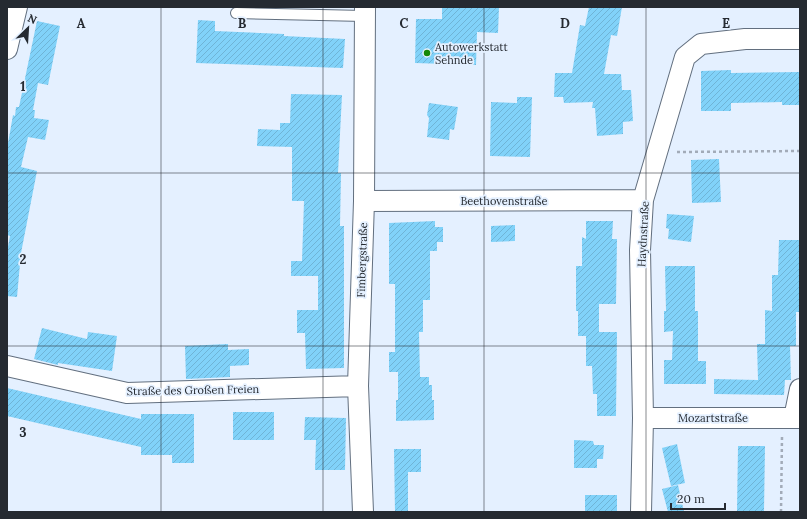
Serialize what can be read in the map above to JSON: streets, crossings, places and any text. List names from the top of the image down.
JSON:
{
  "streets": {
    "street": [
      "Beethovenstraße",
      "Haydnstraße",
      "Fimbergstraße",
      "Straße des Großen Freien",
      "Mozartstraße"
    ]
  },
  "crossings": [
    ["Beethovenstraße", "Haydnstraße"],
    ["Beethovenstraße", "Fimbergstraße"],
    ["Haydnstraße", "Mozartstraße"],
    ["Fimbergstraße", "Straße des Großen Freien"]
  ],
  "places": ["Autowerkstatt Sehnde"],
  "scale_bar": "20 m",
  "north": "top right",
  "grid": {
    "columns": [
      "A",
      "B",
      "C",
      "D",
      "E"
    ],
    "rows": ["1", "2", "3"]
  }
}
